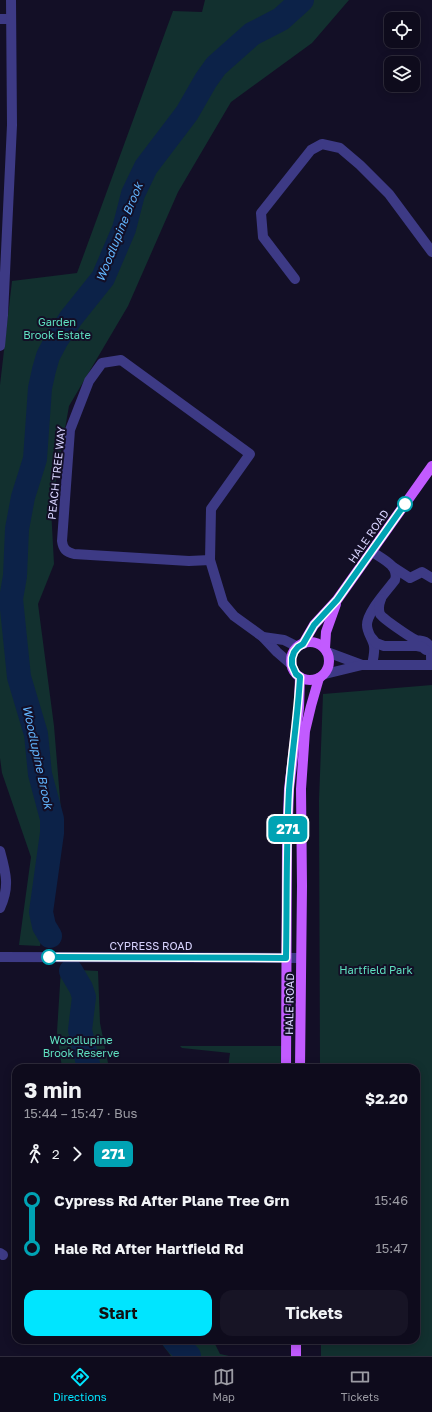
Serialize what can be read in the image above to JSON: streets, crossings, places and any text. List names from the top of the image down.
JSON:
{
  "streets": {
    "main road": ["HALE ROAD"],
    "street": ["PEACH TREE WAY", "CYPRESS ROAD"]
  },
  "crossings": [
    ["PEACH TREE WAY", "HALE ROAD"],
    ["HALE ROAD", "CYPRESS ROAD"]
  ],
  "water": ["Woodlupine Brook"],
  "parks": ["Garden Brook Estate", "Hartfield Park", "Woodlupine Brook Reserve"],
  "lines": ["bus line 271"],
  "page": {
    "on_map": "271",
    "heading": ["3 min", "15:44 – 15:47 · Bus", "$2.20"],
    "legs": ["2", "271"],
    "list": [
      {
        "name": "Cypress Rd After Plane Tree Grn",
        "value": "15:46"
      },
      {
        "name": "Hale Rd After Hartfield Rd",
        "value": "15:47"
      }
    ],
    "buttons": ["Start", "Tickets"],
    "tabs": ["Directions", "Map", "Tickets"]
  }
}
